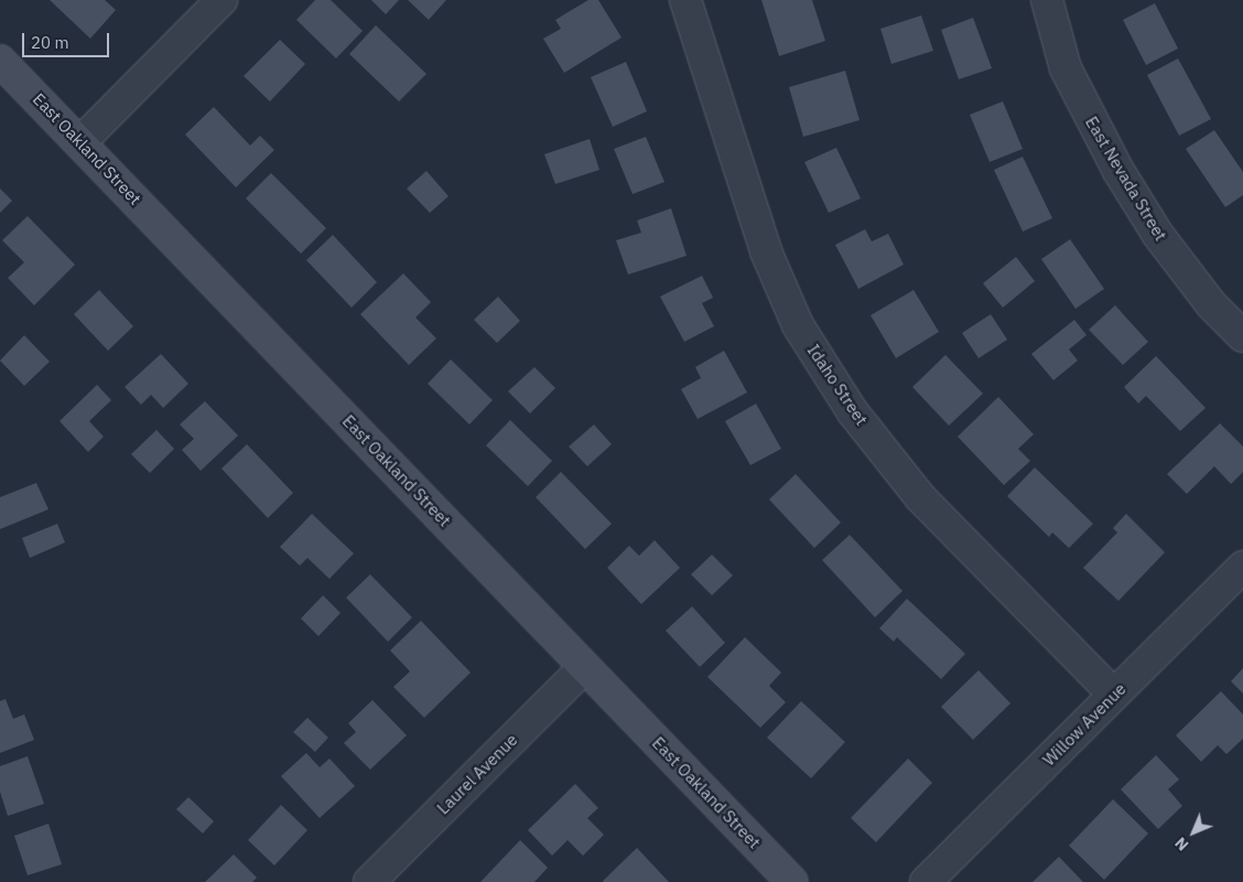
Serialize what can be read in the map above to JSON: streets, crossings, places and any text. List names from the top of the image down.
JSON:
{
  "streets": {
    "street": [
      "East Oakland Street",
      "East Nevada Street",
      "Idaho Street",
      "Willow Avenue",
      "Laurel Avenue"
    ]
  },
  "crossings": [
    ["East Oakland Street", "Laurel Avenue"],
    ["Idaho Street", "Willow Avenue"]
  ],
  "scale_bar": "20 m",
  "north": "bottom left"
}
